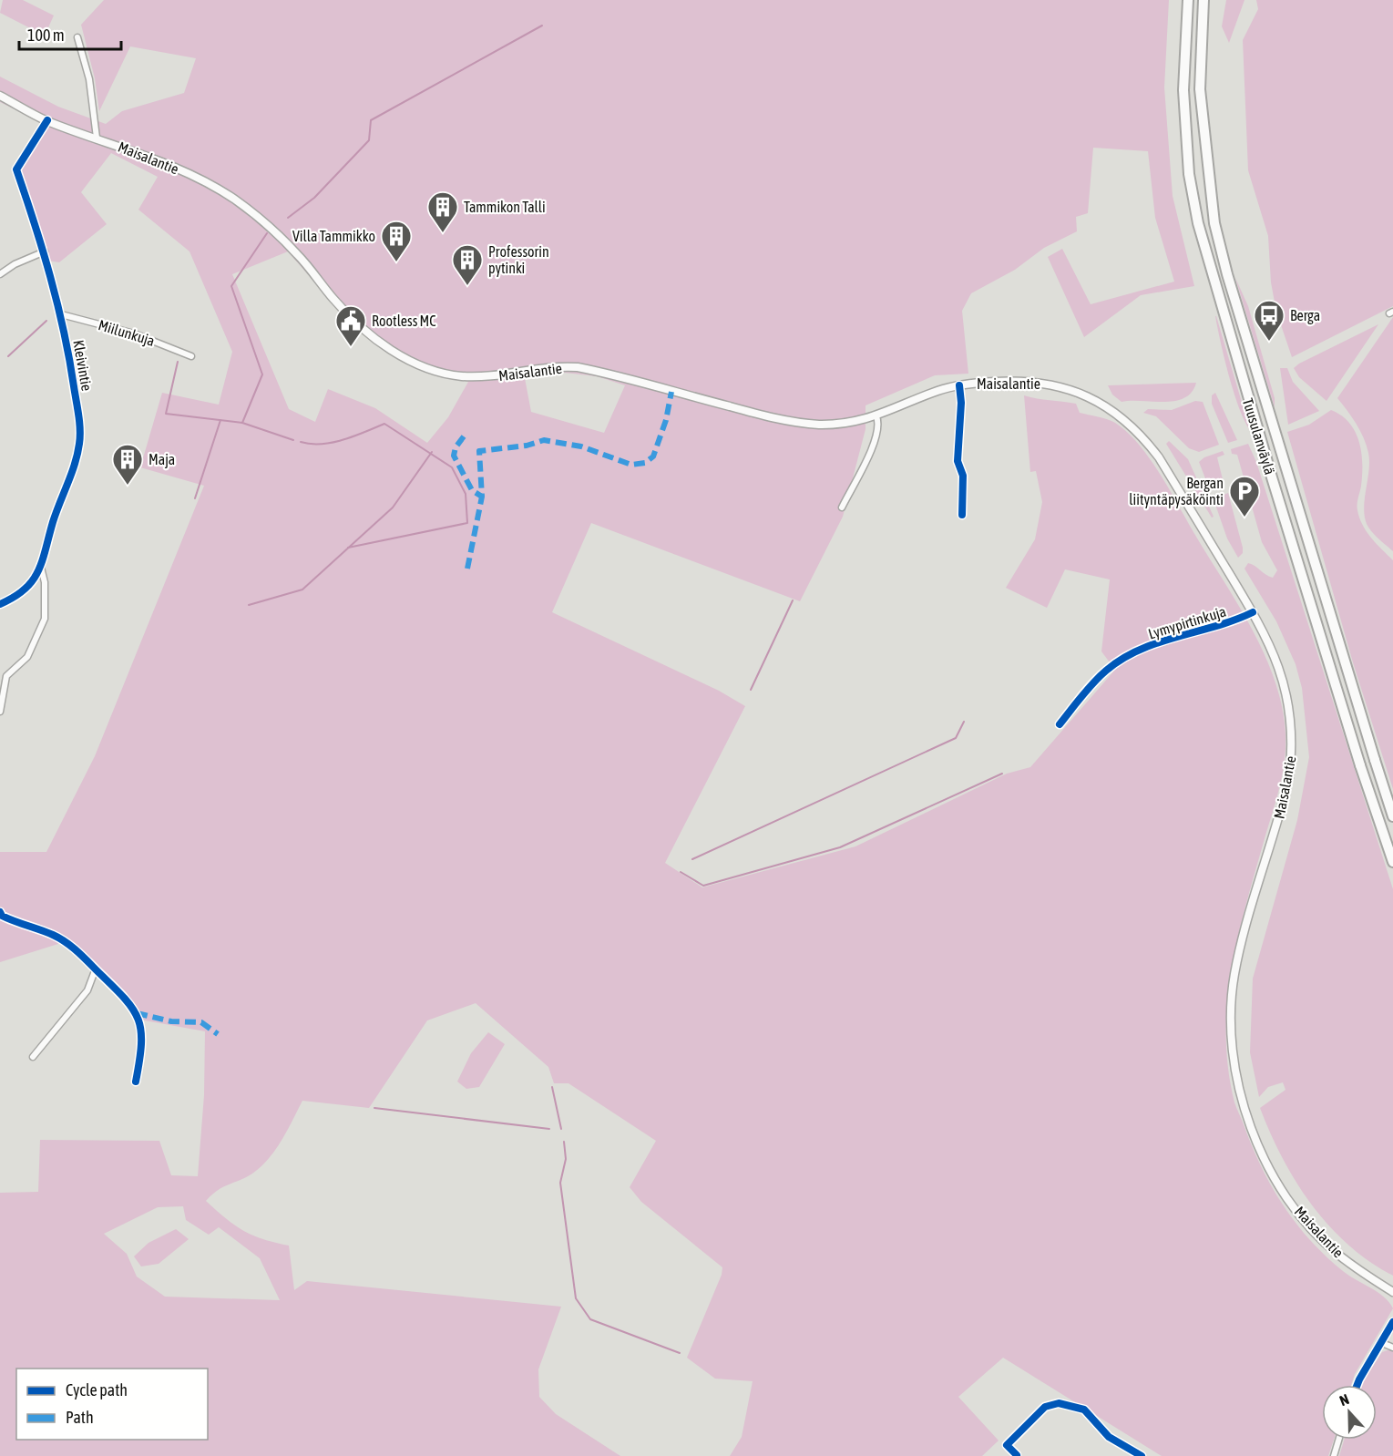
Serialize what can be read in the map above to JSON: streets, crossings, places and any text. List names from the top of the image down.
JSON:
{
  "streets": {
    "highway": ["Tuusulanväylä"],
    "main road": ["Maisalantie"],
    "street": ["Miilunkuja", "Kleivintie", "Lymypirtinkuja"]
  },
  "crossings": [
    ["Maisalantie", "Kleivintie"],
    ["Maisalantie", "Lymypirtinkuja"],
    ["Miilunkuja", "Kleivintie"]
  ],
  "places": {
    "building": [
      "Tammikon Talli",
      "Villa Tammikko",
      "Professorin pytinki",
      "Maja"
    ],
    "bus stop": ["Berga"],
    "public building": ["Rootless MC"],
    "parking": ["Bergan liityntäpysäköinti"]
  },
  "legend": ["Cycle path", "Path"],
  "scale_bar": "100 m",
  "north": "top"
}
